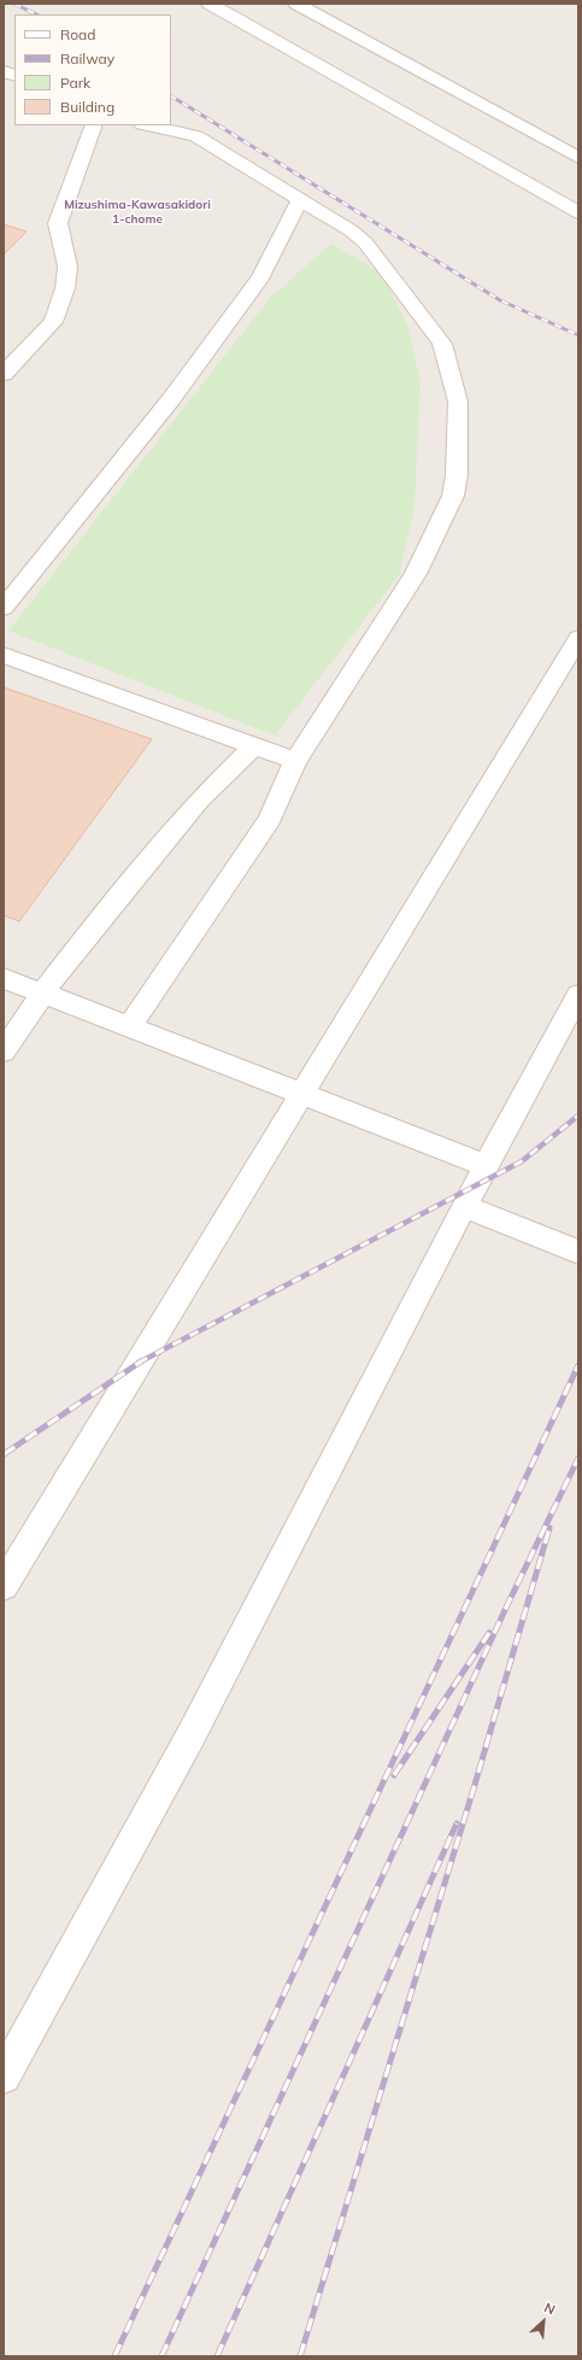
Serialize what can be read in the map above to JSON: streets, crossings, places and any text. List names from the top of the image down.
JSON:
{
  "districts": ["Mizushima-Kawasakidori 1-chome"],
  "legend": [
    "Road",
    "Railway",
    "Park",
    "Building"
  ],
  "north": "top right"
}
